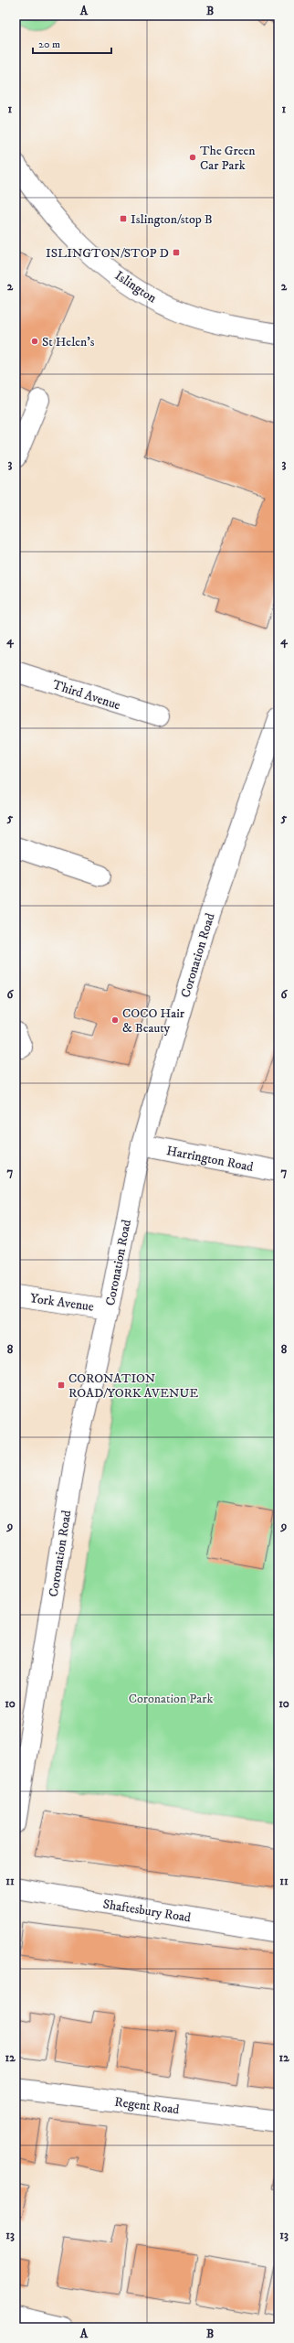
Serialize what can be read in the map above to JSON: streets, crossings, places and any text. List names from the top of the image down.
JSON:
{
  "streets": {
    "street": [
      "Islington",
      "Third Avenue",
      "Coronation Road",
      "Harrington Road",
      "York Avenue",
      "Shaftesbury Road",
      "Regent Road"
    ]
  },
  "crossings": [
    ["Coronation Road", "Harrington Road"],
    ["Coronation Road", "York Avenue"]
  ],
  "parks": ["Coronation Park"],
  "places": {
    "other": ["The Green Car Park", "St Helen's", "COCO Hair & Beauty"],
    "transit": ["Islington/stop B", "ISLINGTON/STOP D", "CORONATION ROAD/YORK AVENUE"]
  },
  "scale_bar": "20 m",
  "grid": {
    "columns": ["A", "B"],
    "rows": [
      "1",
      "2",
      "3",
      "4",
      "5",
      "6",
      "7",
      "8",
      "9",
      "10",
      "11",
      "12",
      "13"
    ]
  }
}
